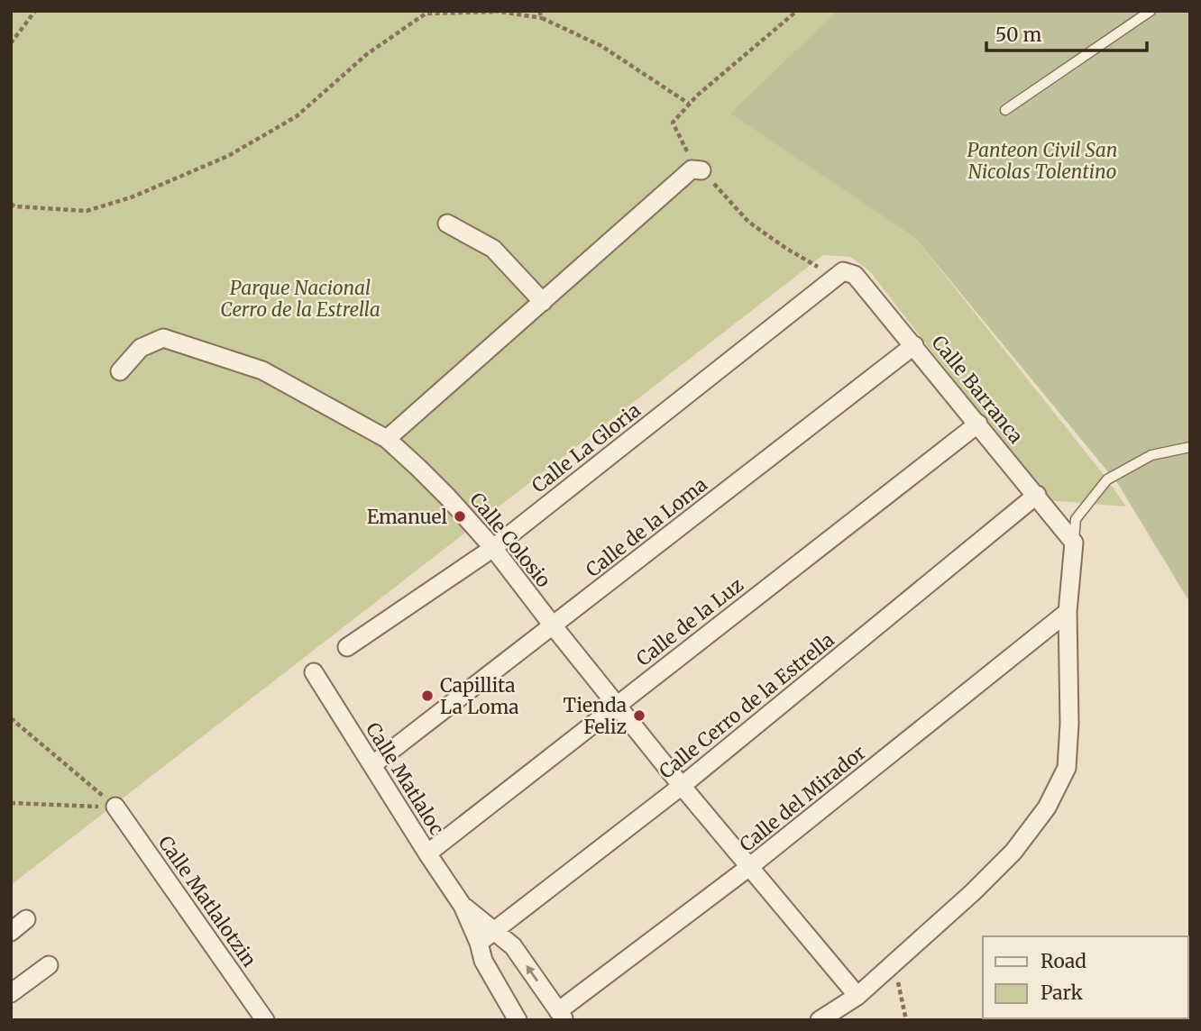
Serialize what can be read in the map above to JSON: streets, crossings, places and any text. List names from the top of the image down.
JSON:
{
  "streets": {
    "street": [
      "Calle Barranca",
      "Calle La Gloria",
      "Calle de la Loma",
      "Calle Colosio",
      "Calle de la Luz",
      "Calle Cerro de la Estrella",
      "Calle Matlaloc",
      "Calle del Mirador",
      "Calle Matlalotzin"
    ]
  },
  "crossings": [
    ["Calle Barranca", "Calle La Gloria"],
    ["Calle Barranca", "Calle de la Loma"],
    ["Calle Barranca", "Calle de la Luz"],
    ["Calle Barranca", "Calle Cerro de la Estrella"],
    ["Calle La Gloria", "Calle Colosio"],
    ["Calle de la Loma", "Calle Colosio"],
    ["Calle de la Loma", "Calle Matlaloc"],
    ["Calle Colosio", "Calle de la Luz"],
    ["Calle Colosio", "Calle Cerro de la Estrella"],
    ["Calle Colosio", "Calle del Mirador"],
    ["Calle de la Luz", "Calle Matlaloc"],
    ["Calle Cerro de la Estrella", "Calle Matlaloc"],
    ["Calle Matlaloc", "Calle del Mirador"]
  ],
  "parks": ["Panteon Civil San Nicolas Tolentino", "Parque Nacional Cerro de la Estrella"],
  "places": ["Emanuel", "Capillita La Loma", "Tienda Feliz"],
  "legend": ["Road", "Park"],
  "scale_bar": "50 m"
}
